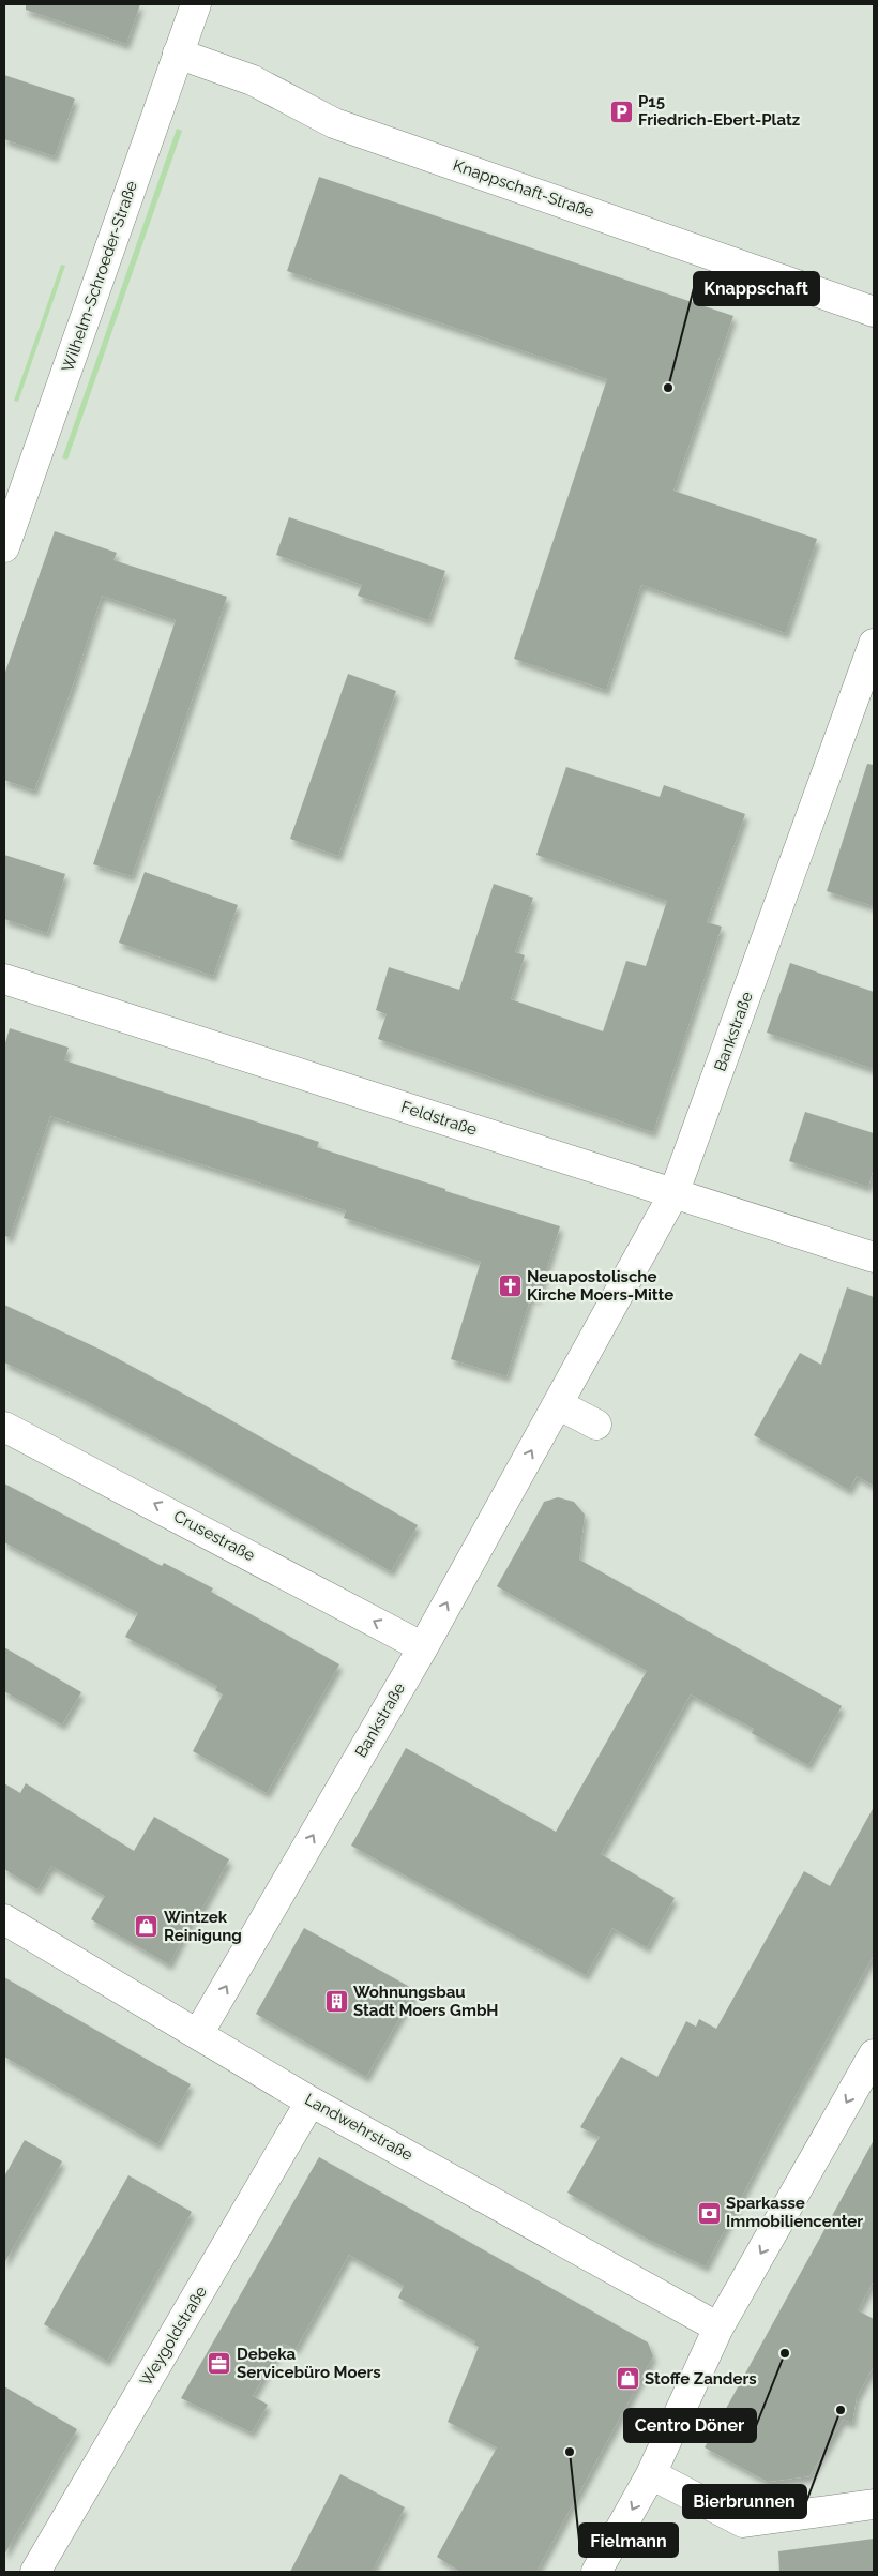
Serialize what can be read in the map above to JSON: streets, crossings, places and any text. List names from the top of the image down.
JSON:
{
  "streets": {
    "street": [
      "Knappschaft-Straße",
      "Wilhelm-Schroeder-Straße",
      "Bankstraße",
      "Feldstraße",
      "Crusestraße",
      "Landwehrstraße",
      "Weygoldstraße"
    ]
  },
  "crossings": [
    ["Knappschaft-Straße", "Wilhelm-Schroeder-Straße"],
    ["Bankstraße", "Feldstraße"],
    ["Bankstraße", "Crusestraße"],
    ["Bankstraße", "Landwehrstraße"],
    ["Landwehrstraße", "Weygoldstraße"]
  ],
  "one_way": ["Bankstraße", "Crusestraße"],
  "places": {
    "parking": ["P15 Friedrich-Ebert-Platz"],
    "other": [
      "Knappschaft",
      "Centro Döner",
      "Bierbrunnen",
      "Fielmann"
    ],
    "church": ["Neuapostolische Kirche Moers-Mitte"],
    "shop": ["Wintzek Reinigung", "Stoffe Zanders"],
    "building": ["Wohnungsbau Stadt Moers GmbH"],
    "bank": ["Sparkasse Immobiliencenter"],
    "office": ["Debeka Servicebüro Moers"]
  }
}
